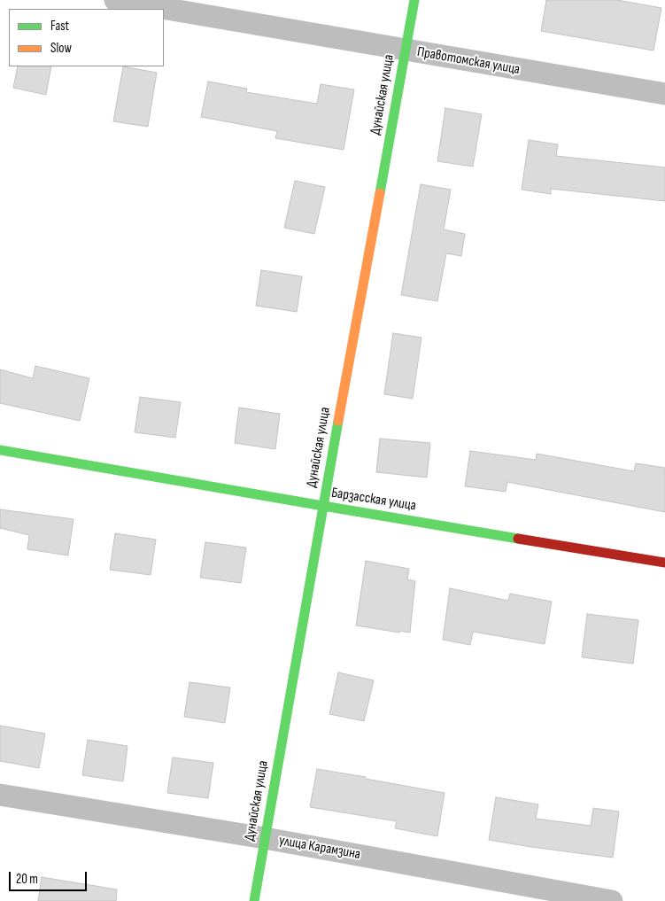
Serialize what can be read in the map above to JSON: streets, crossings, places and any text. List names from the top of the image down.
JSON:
{
  "streets": {
    "street": [
      "Правотомская улица",
      "Дунайская улица",
      "Барзасская улица",
      "улица Карамзина"
    ]
  },
  "crossings": [
    ["Правотомская улица", "Дунайская улица"],
    ["Дунайская улица", "Барзасская улица"],
    ["Дунайская улица", "улица Карамзина"]
  ],
  "legend": ["Fast", "Slow"],
  "scale_bar": "20 m"
}
